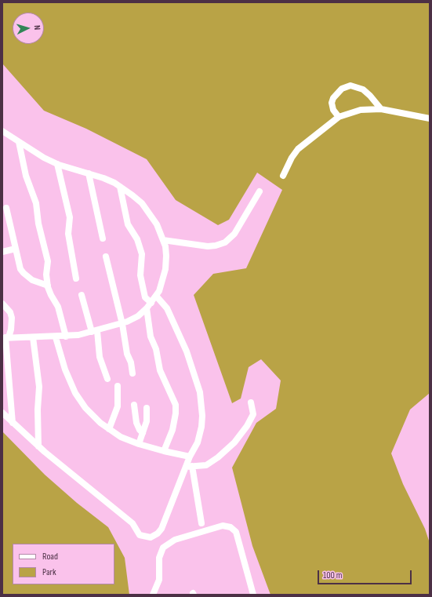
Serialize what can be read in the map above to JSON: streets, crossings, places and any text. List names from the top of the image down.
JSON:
{
  "legend": ["Road", "Park"],
  "scale_bar": "100 m",
  "north": "right"
}
